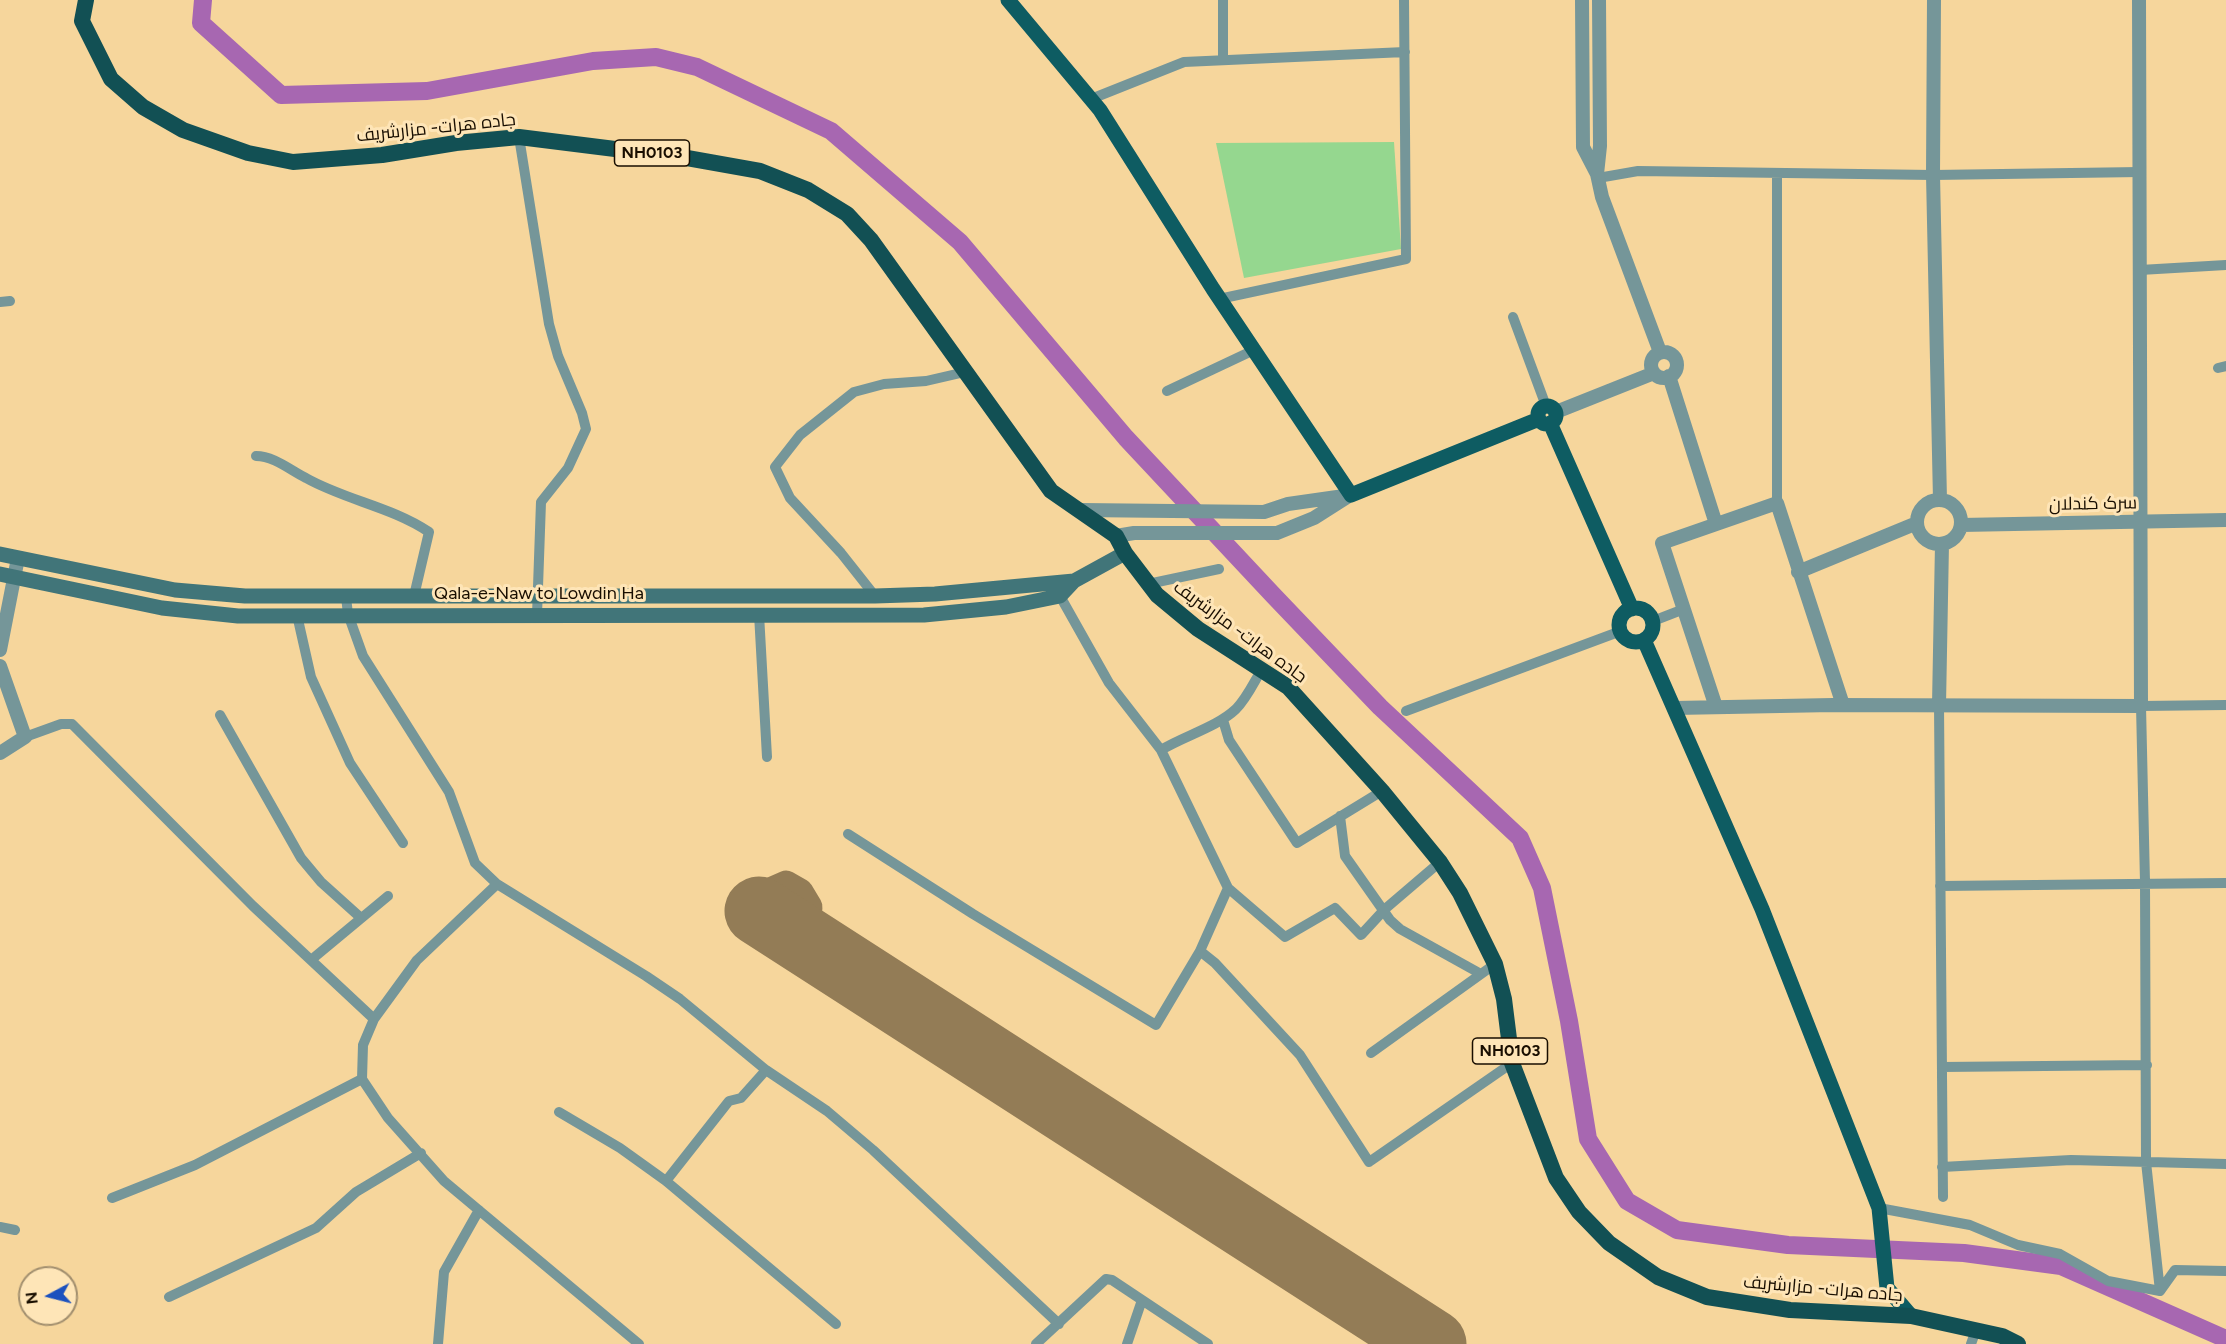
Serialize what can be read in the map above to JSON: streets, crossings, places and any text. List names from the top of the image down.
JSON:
{
  "streets": {
    "highway": ["جاده هرات- مزارشریف", "NH0103"],
    "main road": ["Qala-e-Naw to Lowdin Ha"],
    "street": ["سرک کندلان"]
  },
  "crossings": [
    ["جاده هرات- مزارشریف", "Qala-e-Naw to Lowdin Ha"]
  ],
  "north": "left"
}
